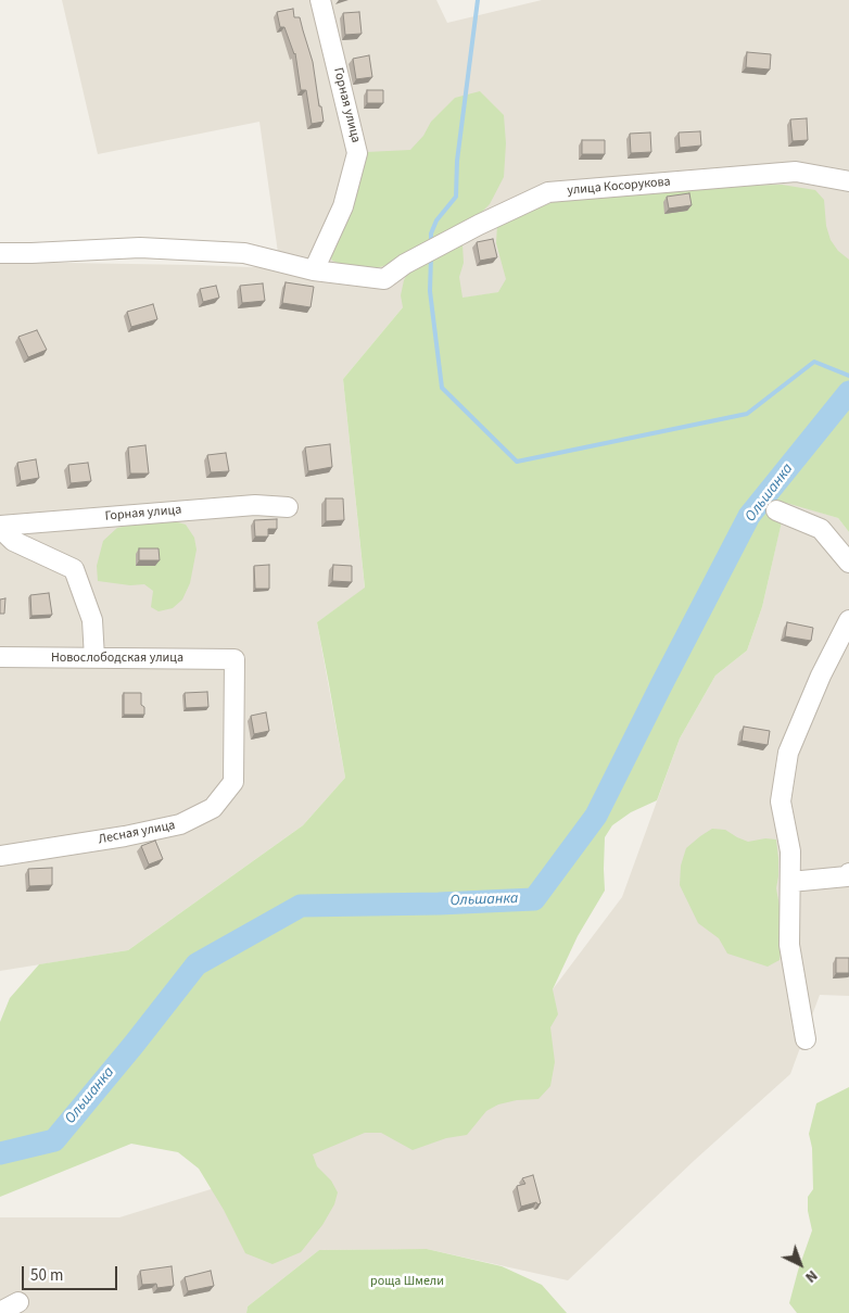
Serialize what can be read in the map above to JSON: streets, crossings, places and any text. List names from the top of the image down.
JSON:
{
  "streets": {
    "street": [
      "Горная улица",
      "улица Косорукова",
      "Новослободская улица",
      "Лесная улица"
    ]
  },
  "crossings": [
    ["Горная улица", "улица Косорукова"],
    ["Новослободская улица", "Лесная улица"]
  ],
  "water": ["Ольшанка"],
  "parks": ["роща Шмели"],
  "scale_bar": "50 m",
  "north": "bottom right"
}
